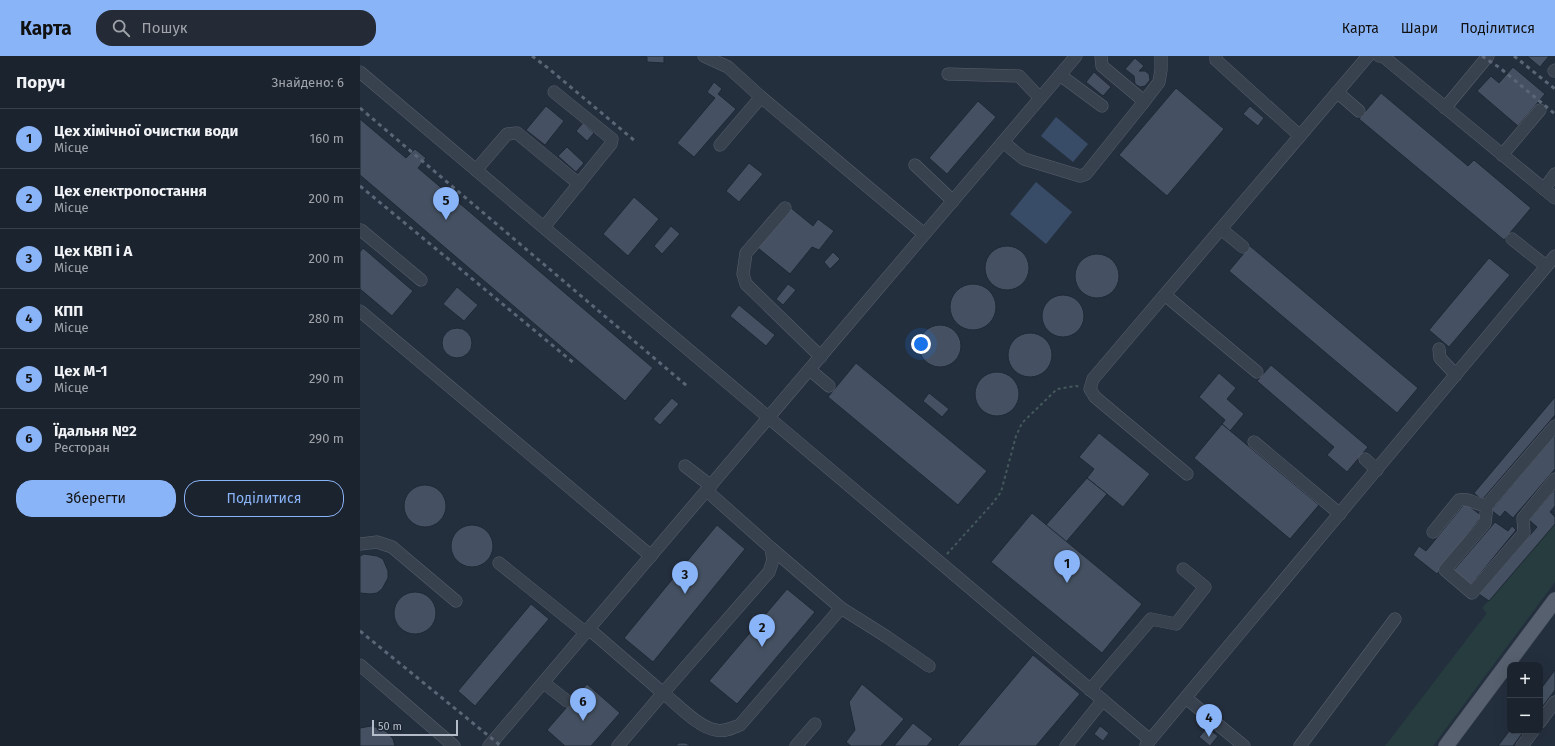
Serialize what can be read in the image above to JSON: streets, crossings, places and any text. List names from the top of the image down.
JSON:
{
  "scale_bar": "50 m",
  "page": {
    "header": "Карта",
    "search": "Пошук",
    "nav": ["Карта", "Шари", "Поділитися"],
    "heading": ["Поруч", "Знайдено: 6"],
    "list": [
      {
        "mark": "1",
        "name": "Цех хімічної очистки води",
        "note": "Місце",
        "value": "160 m"
      },
      {
        "mark": "2",
        "name": "Цех електропостання",
        "note": "Місце",
        "value": "200 m"
      },
      {
        "mark": "3",
        "name": "Цех КВП і А",
        "note": "Місце",
        "value": "200 m"
      },
      {
        "mark": "4",
        "name": "КПП",
        "note": "Місце",
        "value": "280 m"
      },
      {
        "mark": "5",
        "name": "Цех М-1",
        "note": "Місце",
        "value": "290 m"
      },
      {
        "mark": "6",
        "name": "Їдальня №2",
        "note": "Ресторан",
        "value": "290 m"
      }
    ],
    "pins": [
      "5",
      "1",
      "3",
      "2",
      "6",
      "4"
    ],
    "buttons": ["Зберегти", "Поділитися"],
    "map_buttons": ["+", "−"],
    "scale": "50 m"
  }
}
